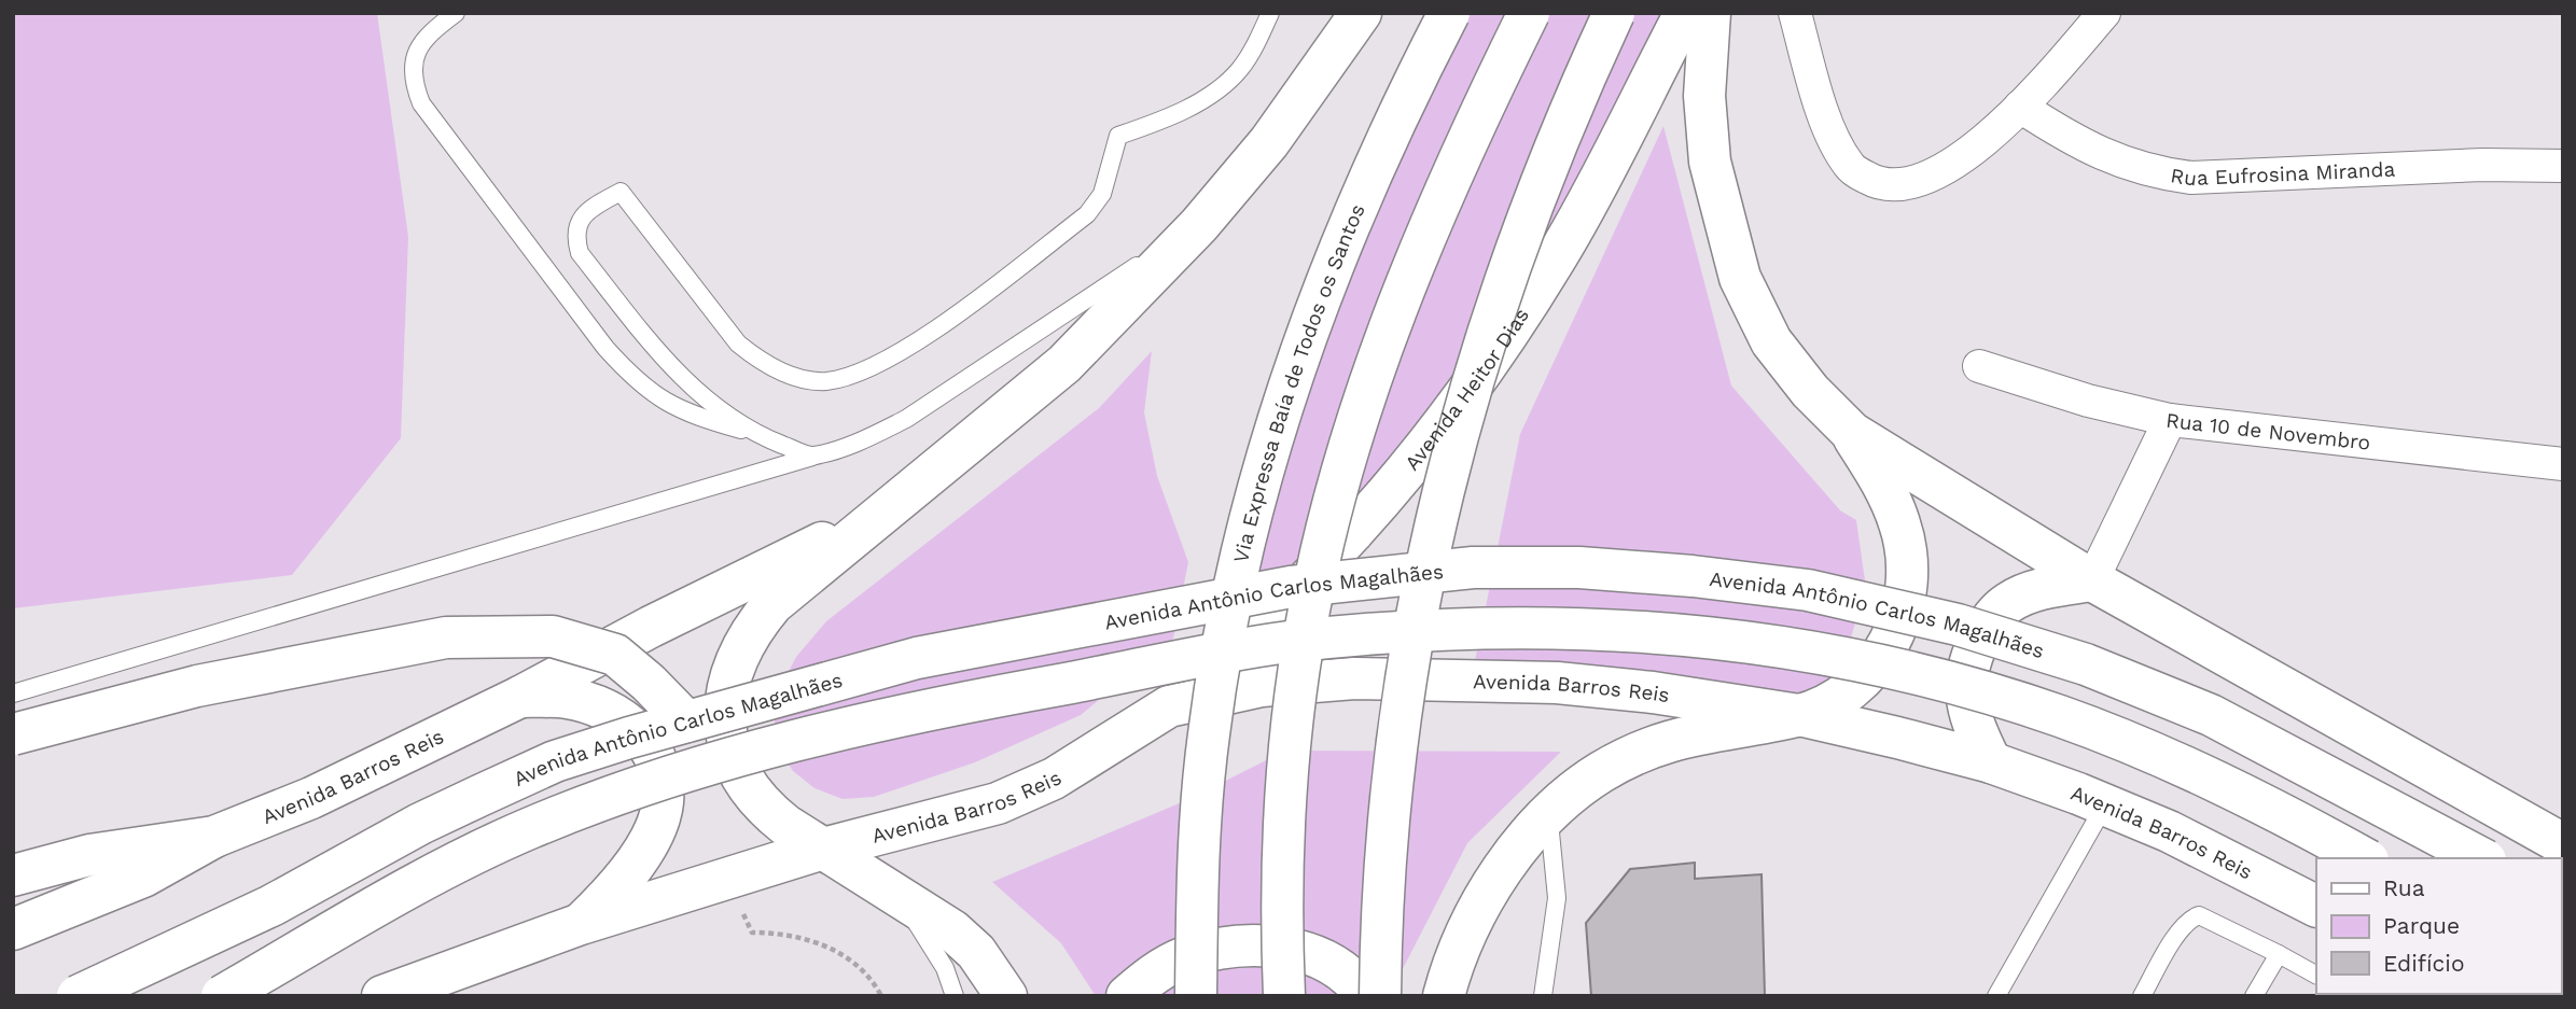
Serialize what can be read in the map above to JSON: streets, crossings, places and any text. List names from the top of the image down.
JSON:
{
  "streets": {
    "main road": [
      "Via Expressa Baía de Todos os Santos",
      "Avenida Heitor Dias",
      "Avenida Antônio Carlos Magalhães",
      "Avenida Barros Reis"
    ],
    "street": ["Rua Eufrosina Miranda", "Rua 10 de Novembro"]
  },
  "crossings": [
    ["Avenida Heitor Dias", "Avenida Barros Reis"]
  ],
  "legend": ["Rua", "Parque", "Edifício"]
}
